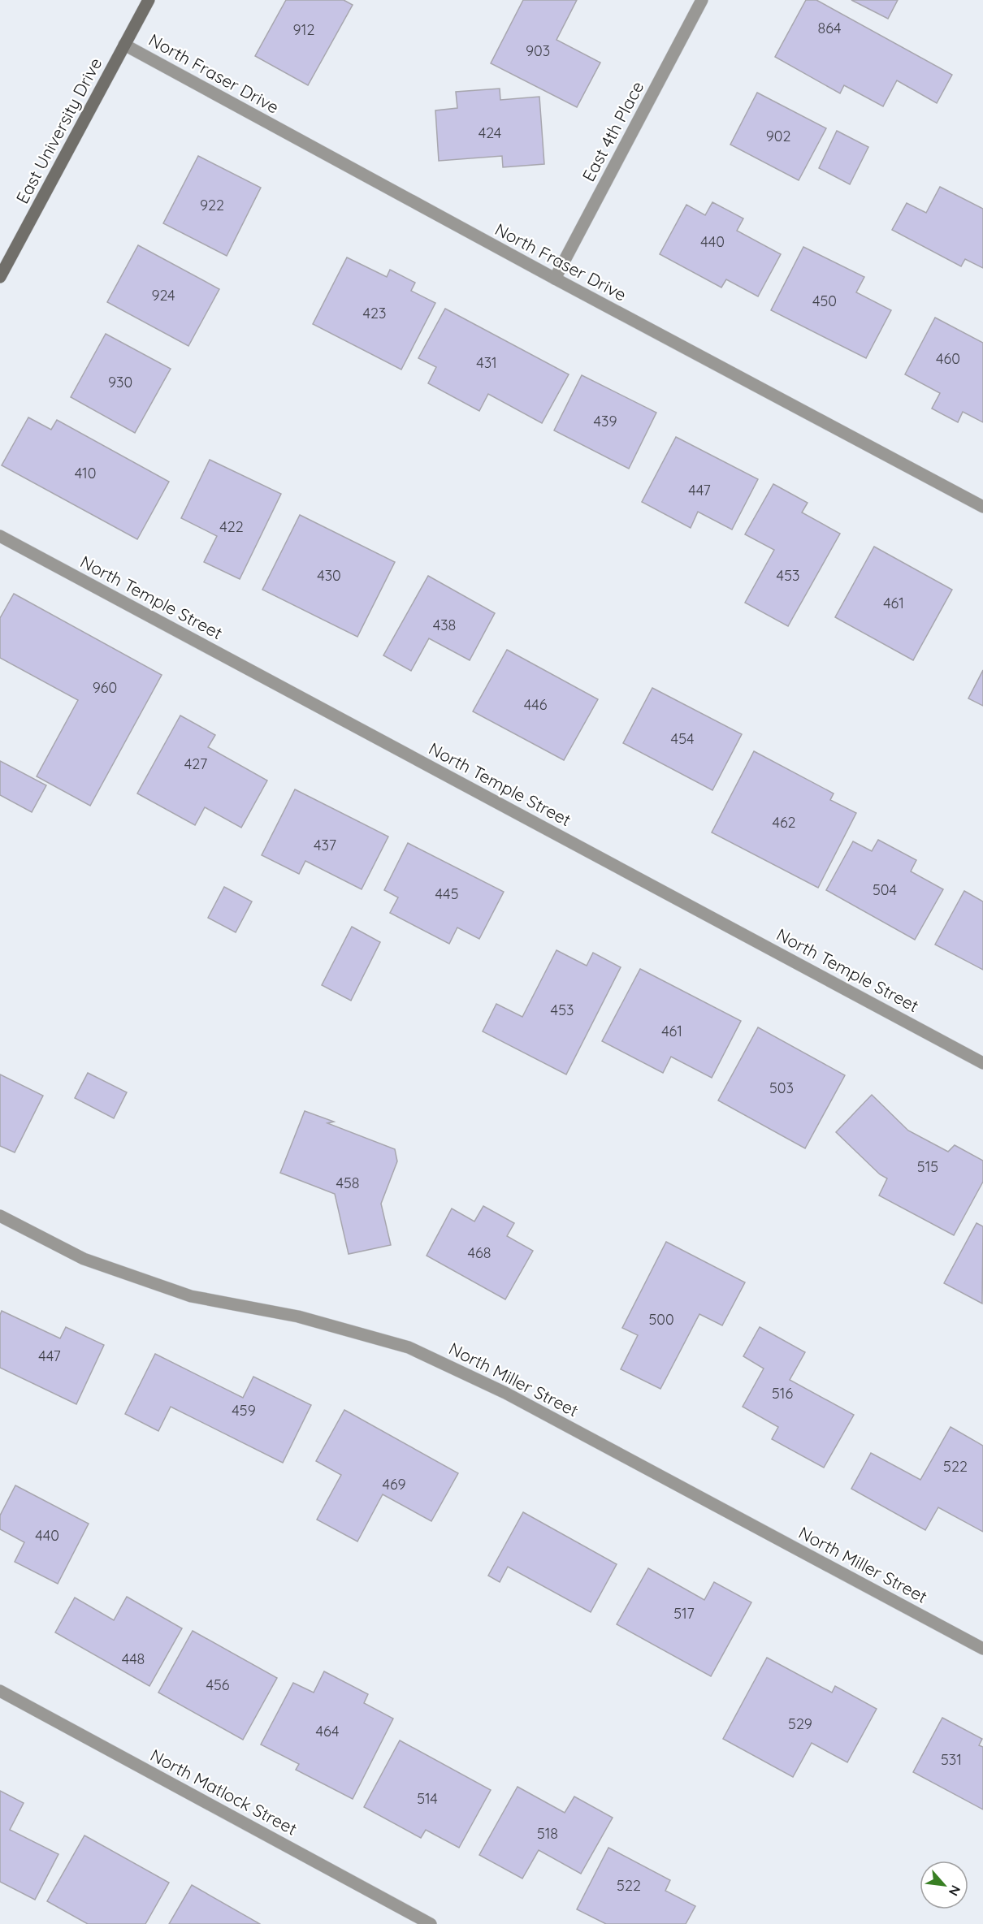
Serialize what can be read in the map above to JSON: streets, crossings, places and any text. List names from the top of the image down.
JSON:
{
  "streets": {
    "main road": ["East University Drive"],
    "street": [
      "North Fraser Drive",
      "East 4th Place",
      "North Temple Street",
      "North Miller Street",
      "North Matlock Street"
    ]
  },
  "crossings": [
    ["North Fraser Drive", "East University Drive"],
    ["North Fraser Drive", "East 4th Place"]
  ],
  "house_numbers": [
    "864",
    "912",
    "903",
    "424",
    "902",
    "922",
    "440",
    "924",
    "450",
    "423",
    "460",
    "431",
    "930",
    "439",
    "410",
    "447",
    "422",
    "430",
    "453",
    "461",
    "438",
    "960",
    "446",
    "454",
    "427",
    "462",
    "437",
    "504",
    "445",
    "453",
    "461",
    "503",
    "515",
    "458",
    "468",
    "500",
    "447",
    "516",
    "459",
    "522",
    "469",
    "440",
    "517",
    "448",
    "456",
    "529",
    "464",
    "531",
    "514",
    "518",
    "522"
  ],
  "north": "bottom right"
}
